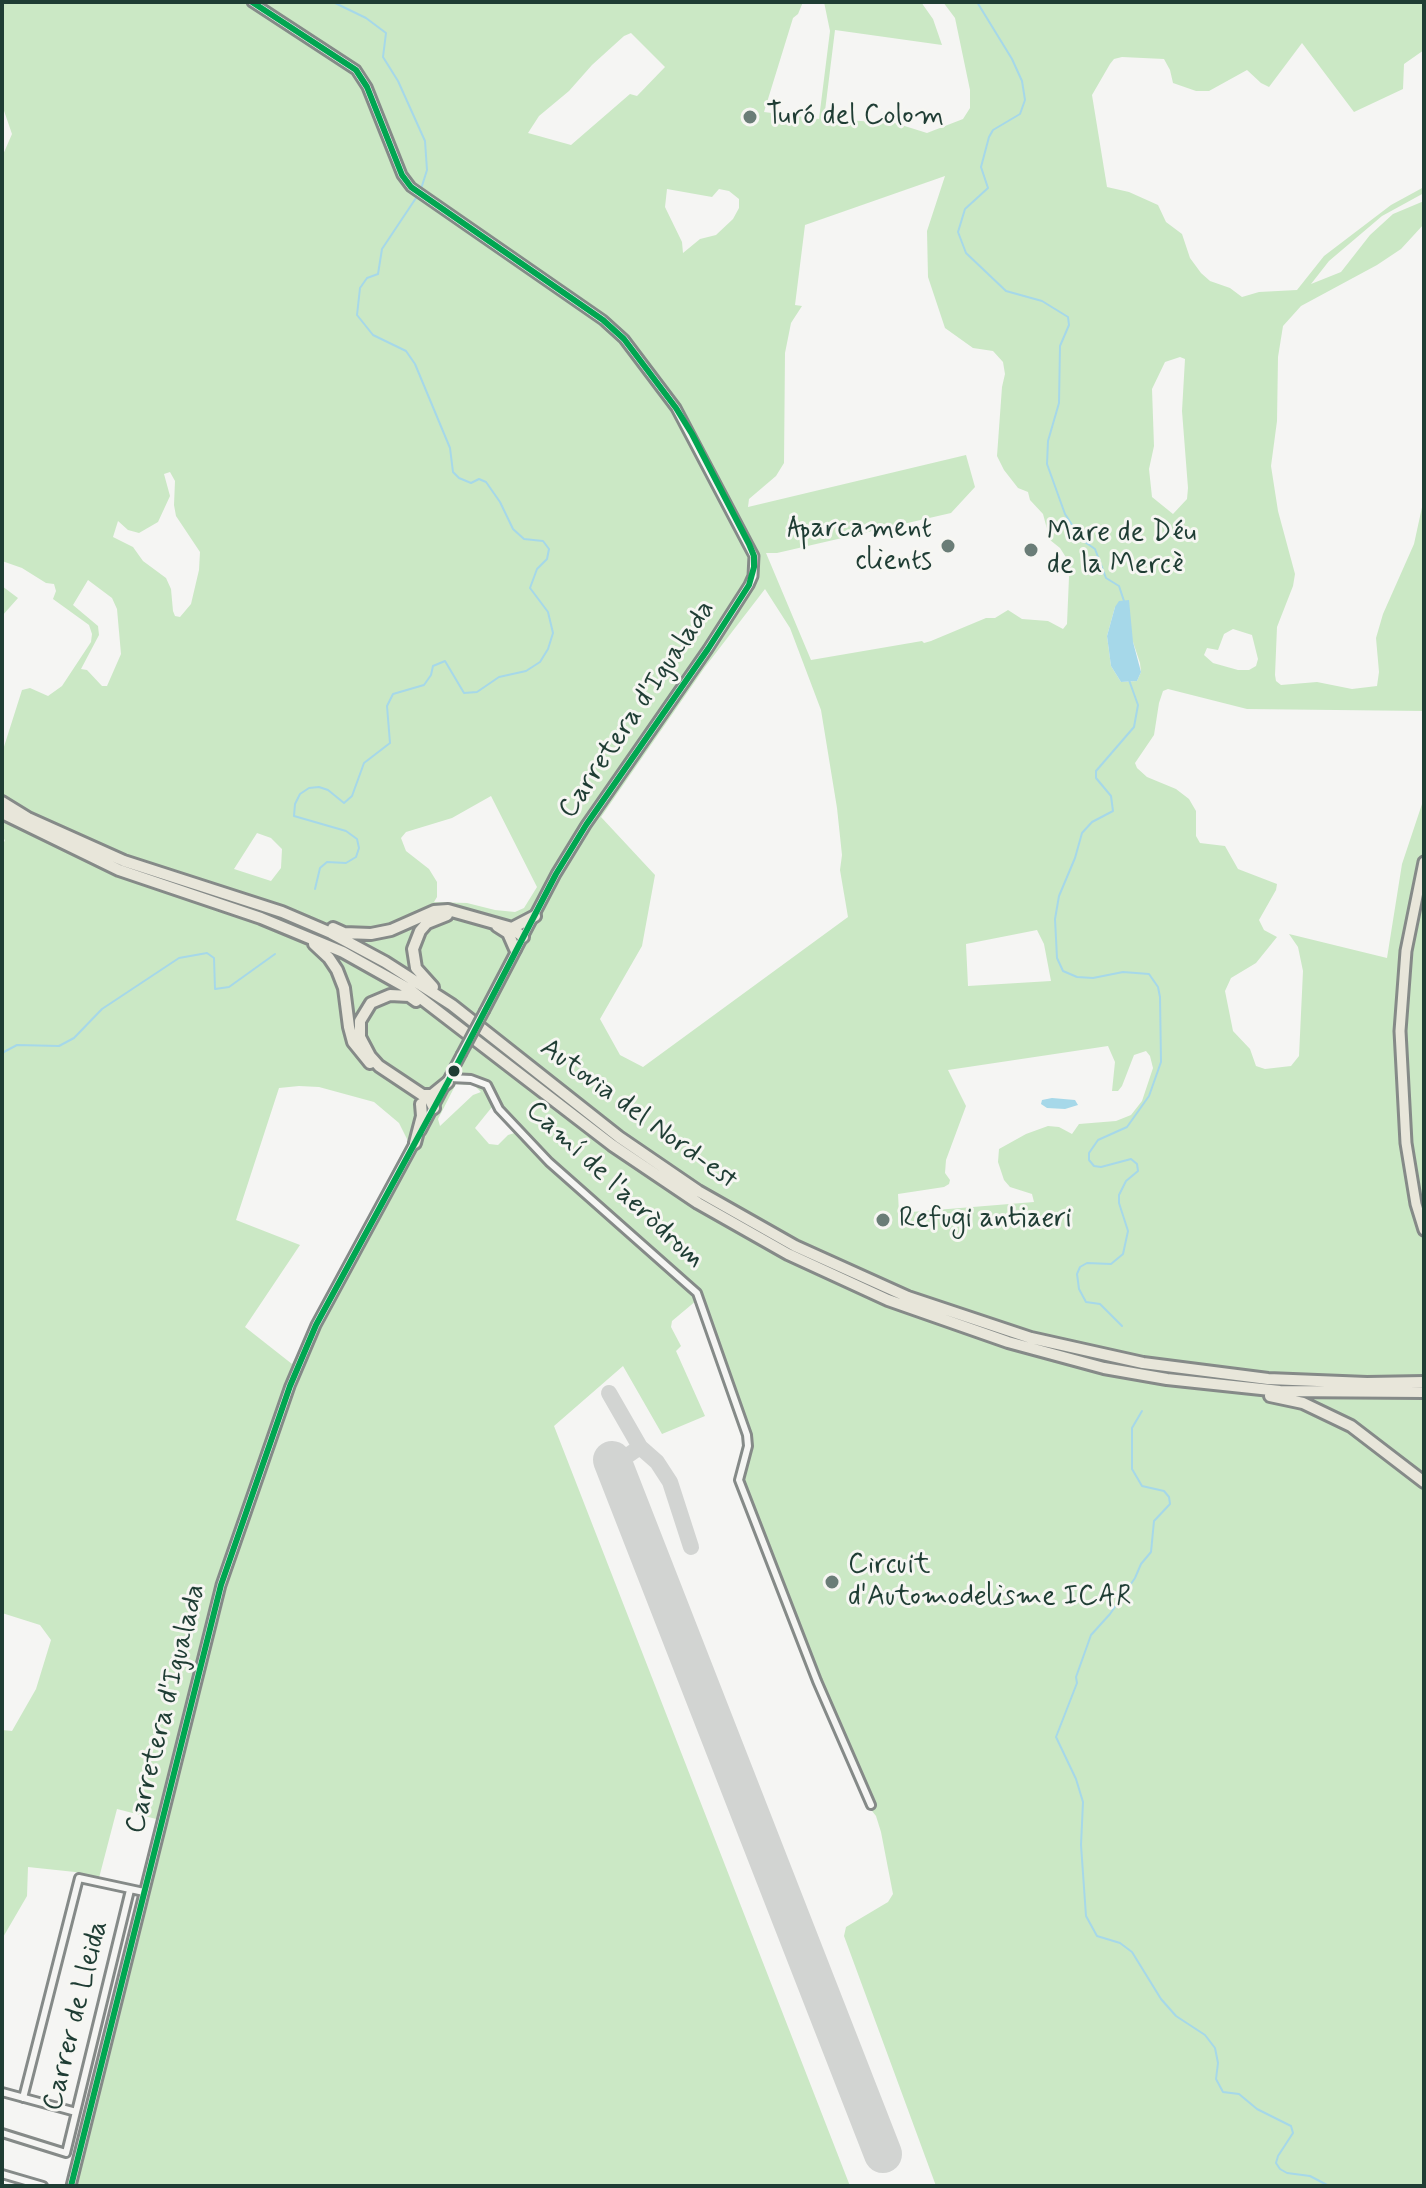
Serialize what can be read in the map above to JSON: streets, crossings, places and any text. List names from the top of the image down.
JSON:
{
  "streets": {
    "highway": ["Autovia del Nord-est"],
    "street": ["Carretera d'Igualada", "Camí de l'aeròdrom", "Carrer de Lleida"]
  },
  "crossings": [
    ["Carretera d'Igualada", "Camí de l'aeròdrom"]
  ],
  "places": [
    "Turó del Colom",
    "Aparcament clients",
    "Mare de Déu de la Mercè",
    "Refugi antiaeri",
    "Circuit d'Automodelisme ICAR"
  ]
}
